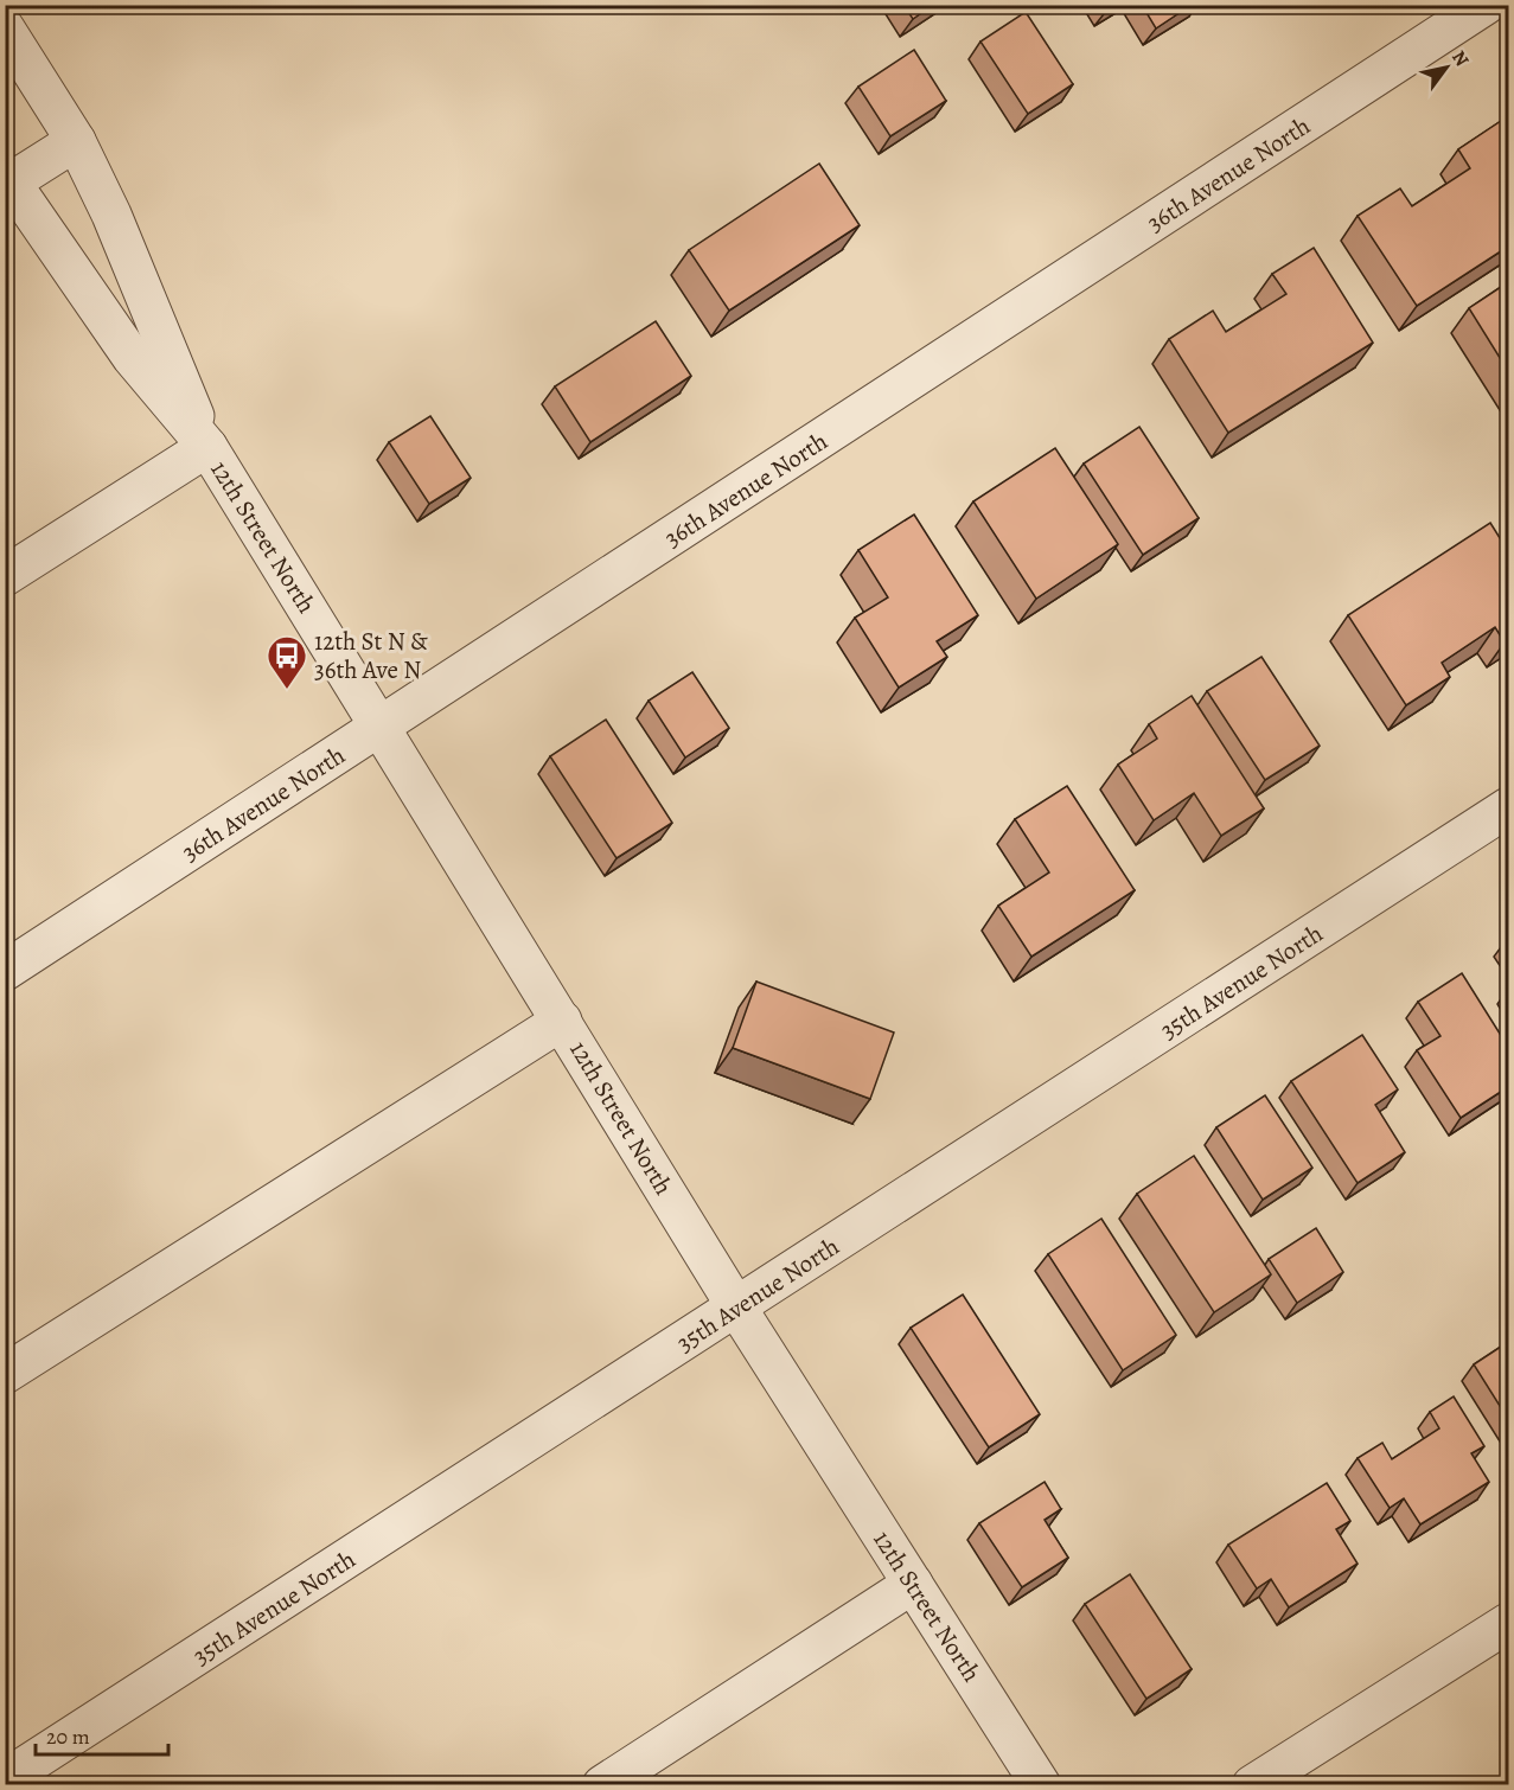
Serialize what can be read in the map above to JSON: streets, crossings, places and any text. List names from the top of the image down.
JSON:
{
  "streets": {
    "street": ["36th Avenue North", "12th Street North", "35th Avenue North"]
  },
  "crossings": [
    ["36th Avenue North", "12th Street North"],
    ["12th Street North", "35th Avenue North"]
  ],
  "places": {
    "bus stop": ["12th St N & 36th Ave N"]
  },
  "scale_bar": "20 m",
  "north": "top right"
}
